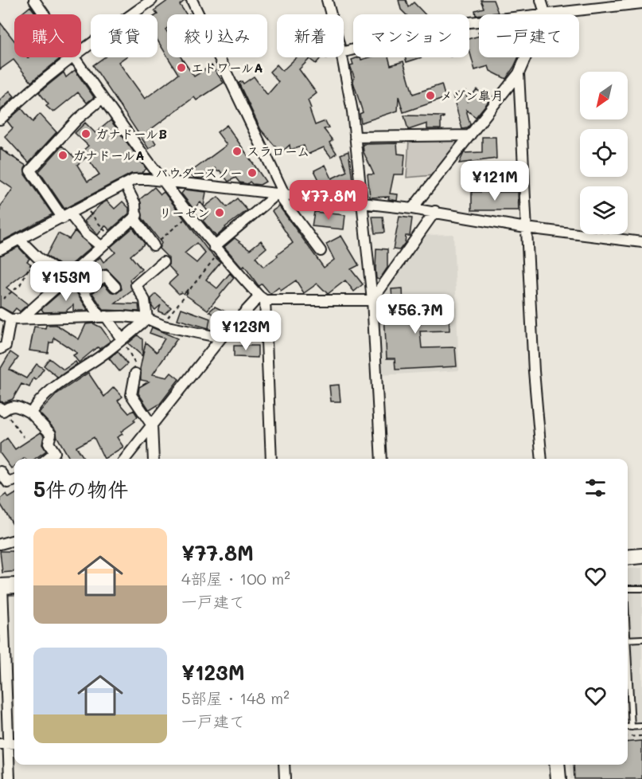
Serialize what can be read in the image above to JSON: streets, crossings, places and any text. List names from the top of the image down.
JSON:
{
  "places": [
    "エトワールA",
    "メゾン皐月",
    "ガナドールB",
    "スラローム",
    "ガナドールA",
    "パウダースノー",
    "リーゼン"
  ],
  "north": "bottom left",
  "page": {
    "chip": [
      "購入",
      "賃貸",
      "絞り込み",
      "新着",
      "マンション",
      "一戸建て"
    ],
    "price": [
      "¥121M",
      "¥77.8M",
      "¥153M",
      "¥56.7M",
      "¥123M"
    ],
    "heading": "5件の物件",
    "list": [
      {
        "name": "¥77.8M",
        "note": "4部屋 · 100 m² · 一戸建て"
      },
      {
        "name": "¥123M",
        "note": "5部屋 · 148 m² · 一戸建て"
      }
    ]
  }
}
